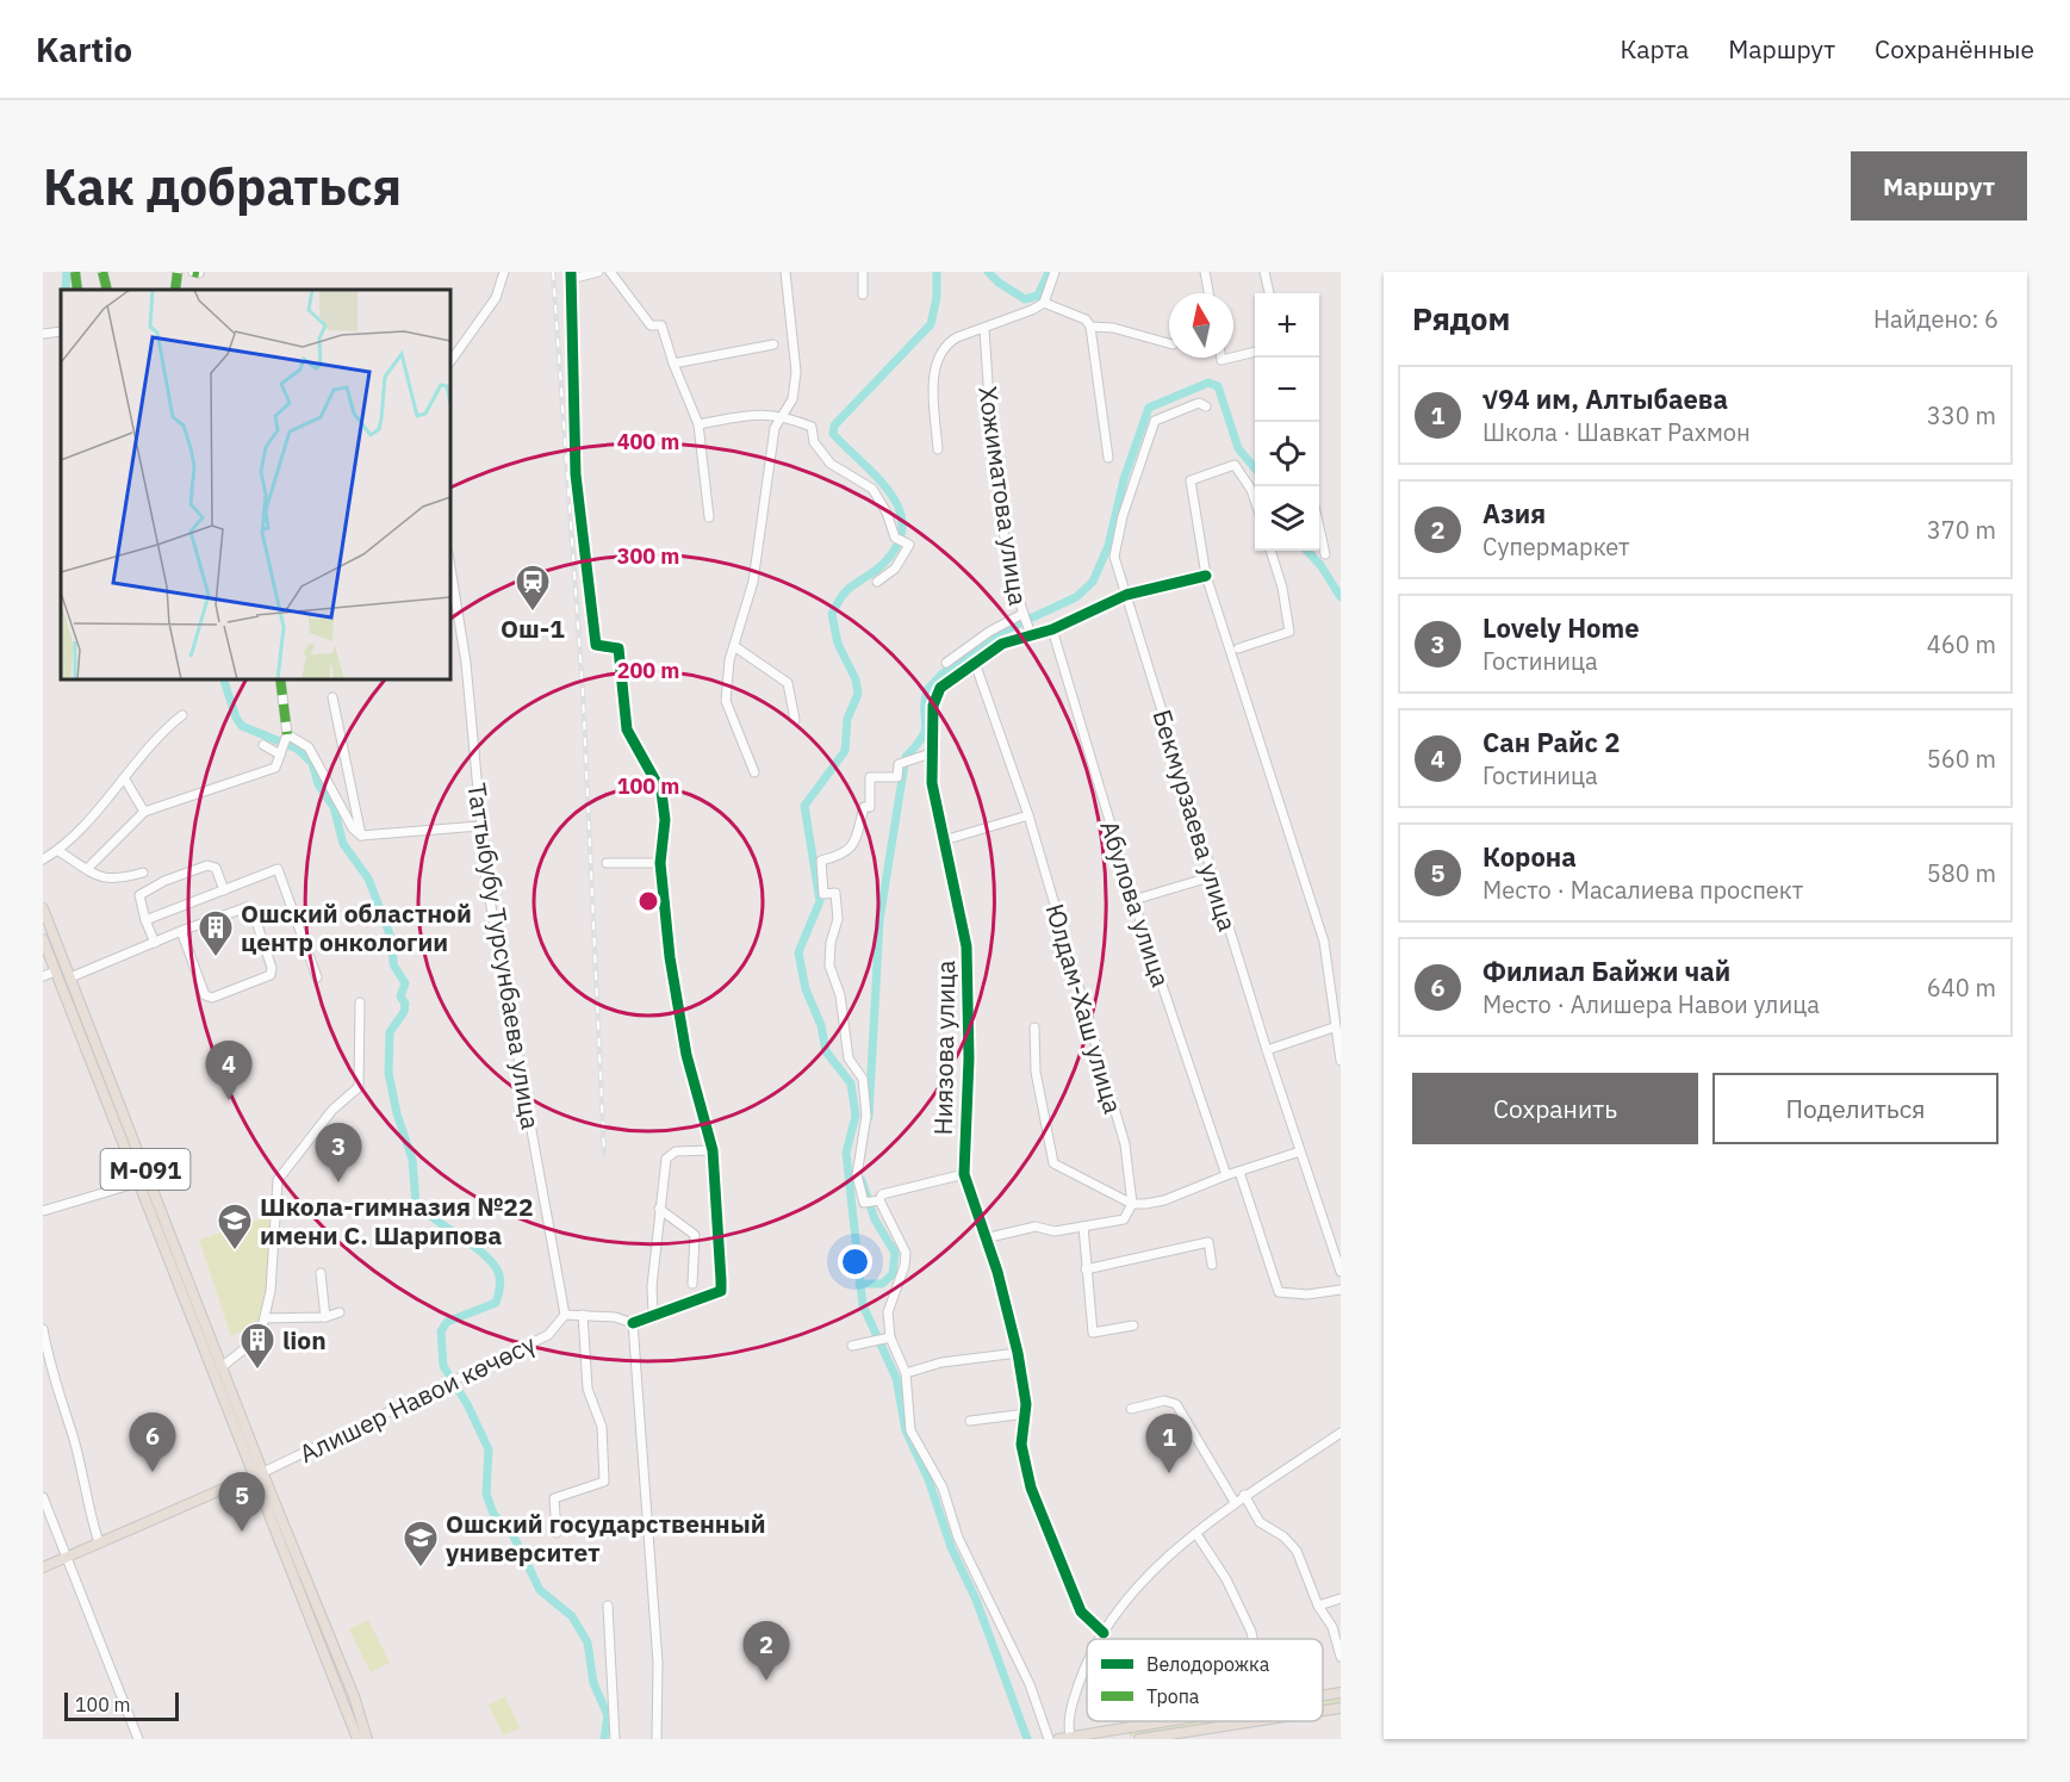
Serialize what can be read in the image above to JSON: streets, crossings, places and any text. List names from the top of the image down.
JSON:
{
  "streets": {
    "main road": ["М-091"],
    "street": [
      "Хожиматова улица",
      "Бекмурзаева улица",
      "Абулова улица",
      "Таттыбубу Турсунбаева улица",
      "Юлдам-Хаш улица",
      "Ниязова улица",
      "Алишер Навои көчөсү"
    ]
  },
  "crossings": [
    ["Бекмурзаева улица", "Ниязова улица"],
    ["Абулова улица", "Ниязова улица"],
    ["Таттыбубу Турсунбаева улица", "Алишер Навои көчөсү"],
    ["Юлдам-Хаш улица", "Ниязова улица"],
    ["М-091", "Алишер Навои көчөсү"]
  ],
  "places": {
    "station": ["Ош-1"],
    "building": ["Ошский областной центр онкологии", "lion"],
    "school or university": ["Школа-гимназия №22 имени С. Шарипова", "Ошский государственный университет"]
  },
  "legend": ["Велодорожка", "Тропа"],
  "scale_bar": "100 m",
  "north": "top",
  "page": {
    "header": "Kartio",
    "nav": ["Карта", "Маршрут", "Сохранённые"],
    "buttons": [
      "Маршрут",
      ["Сохранить", "Поделиться"]
    ],
    "title": "Как добраться",
    "heading": ["Рядом", "Найдено: 6"],
    "map_buttons": ["+", "−"],
    "list": [
      {
        "mark": "1",
        "name": "√94 им, Алтыбаева",
        "note": "Школа · Шавкат Рахмон",
        "value": "330 m"
      },
      {
        "mark": "2",
        "name": "Азия",
        "note": "Супермаркет",
        "value": "370 m"
      },
      {
        "mark": "3",
        "name": "Lovely Home",
        "note": "Гостиница",
        "value": "460 m"
      },
      {
        "mark": "4",
        "name": "Сан Райс 2",
        "note": "Гостиница",
        "value": "560 m"
      },
      {
        "mark": "5",
        "name": "Корона",
        "note": "Место · Масалиева проспект",
        "value": "580 m"
      },
      {
        "mark": "6",
        "name": "Филиал Байжи чай",
        "note": "Место · Алишера Навои улица",
        "value": "640 m"
      }
    ],
    "pins": [
      "4",
      "3",
      "6",
      "1",
      "5",
      "2"
    ],
    "scale": "100 m"
  },
  "rings": [
    "400 m",
    "300 m",
    "200 m",
    "100 m"
  ]
}
